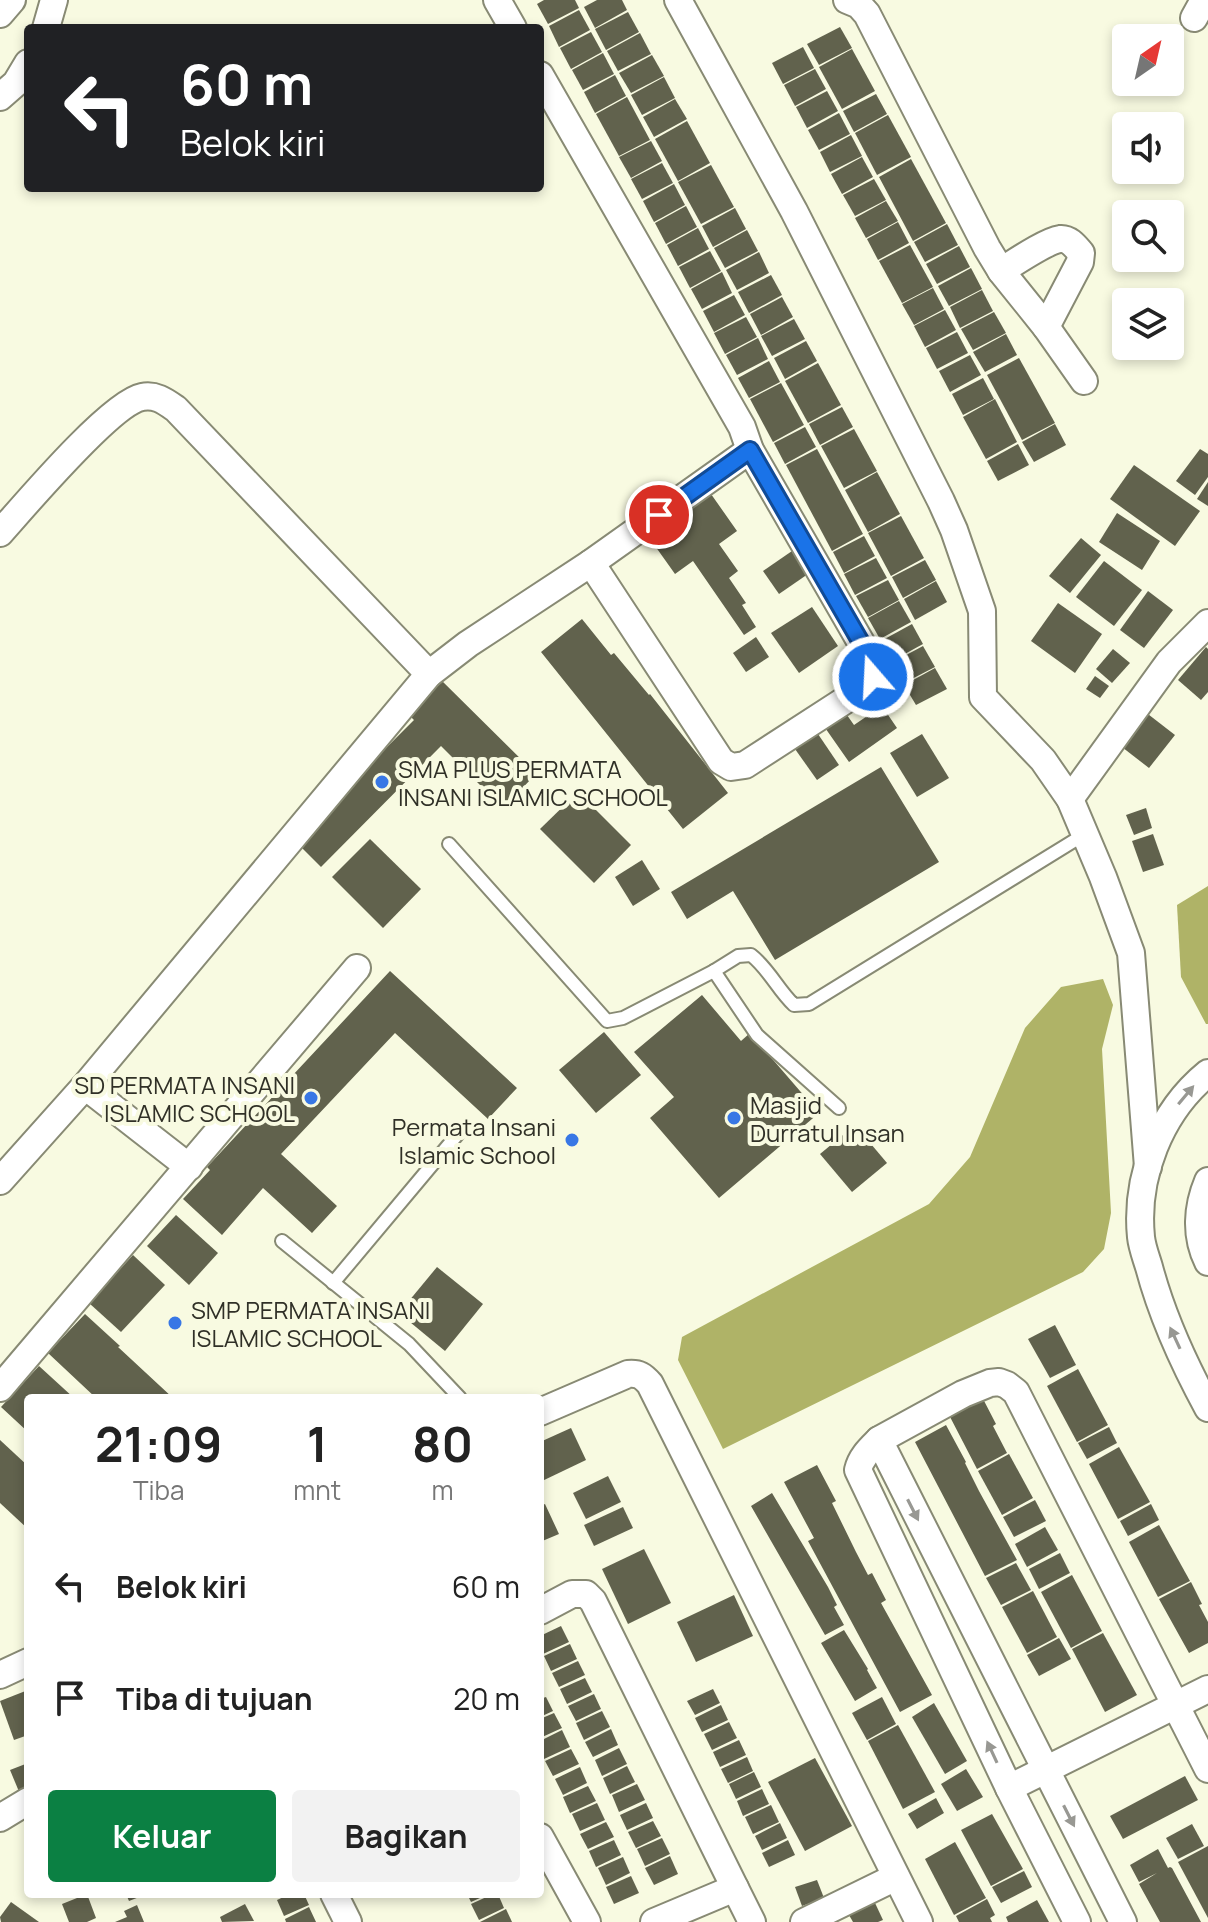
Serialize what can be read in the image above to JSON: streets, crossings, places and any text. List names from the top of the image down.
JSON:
{
  "places": [
    "SMA PLUS PERMATA INSANI ISLAMIC SCHOOL",
    "SD PERMATA INSANI ISLAMIC SCHOOL",
    "Masjid Durratul Insan",
    "Permata Insani Islamic School",
    "SMP PERMATA INSANI ISLAMIC SCHOOL"
  ],
  "north": "top right",
  "page": {
    "turn": ["60 m", "Belok kiri"],
    "eta": [
      "21:09",
      "Tiba",
      "1",
      "mnt",
      "80",
      "m"
    ],
    "list": [
      {
        "name": "Belok kiri",
        "value": "60 m"
      },
      {
        "name": "Tiba di tujuan",
        "value": "20 m"
      }
    ],
    "buttons": ["Keluar", "Bagikan"]
  }
}
